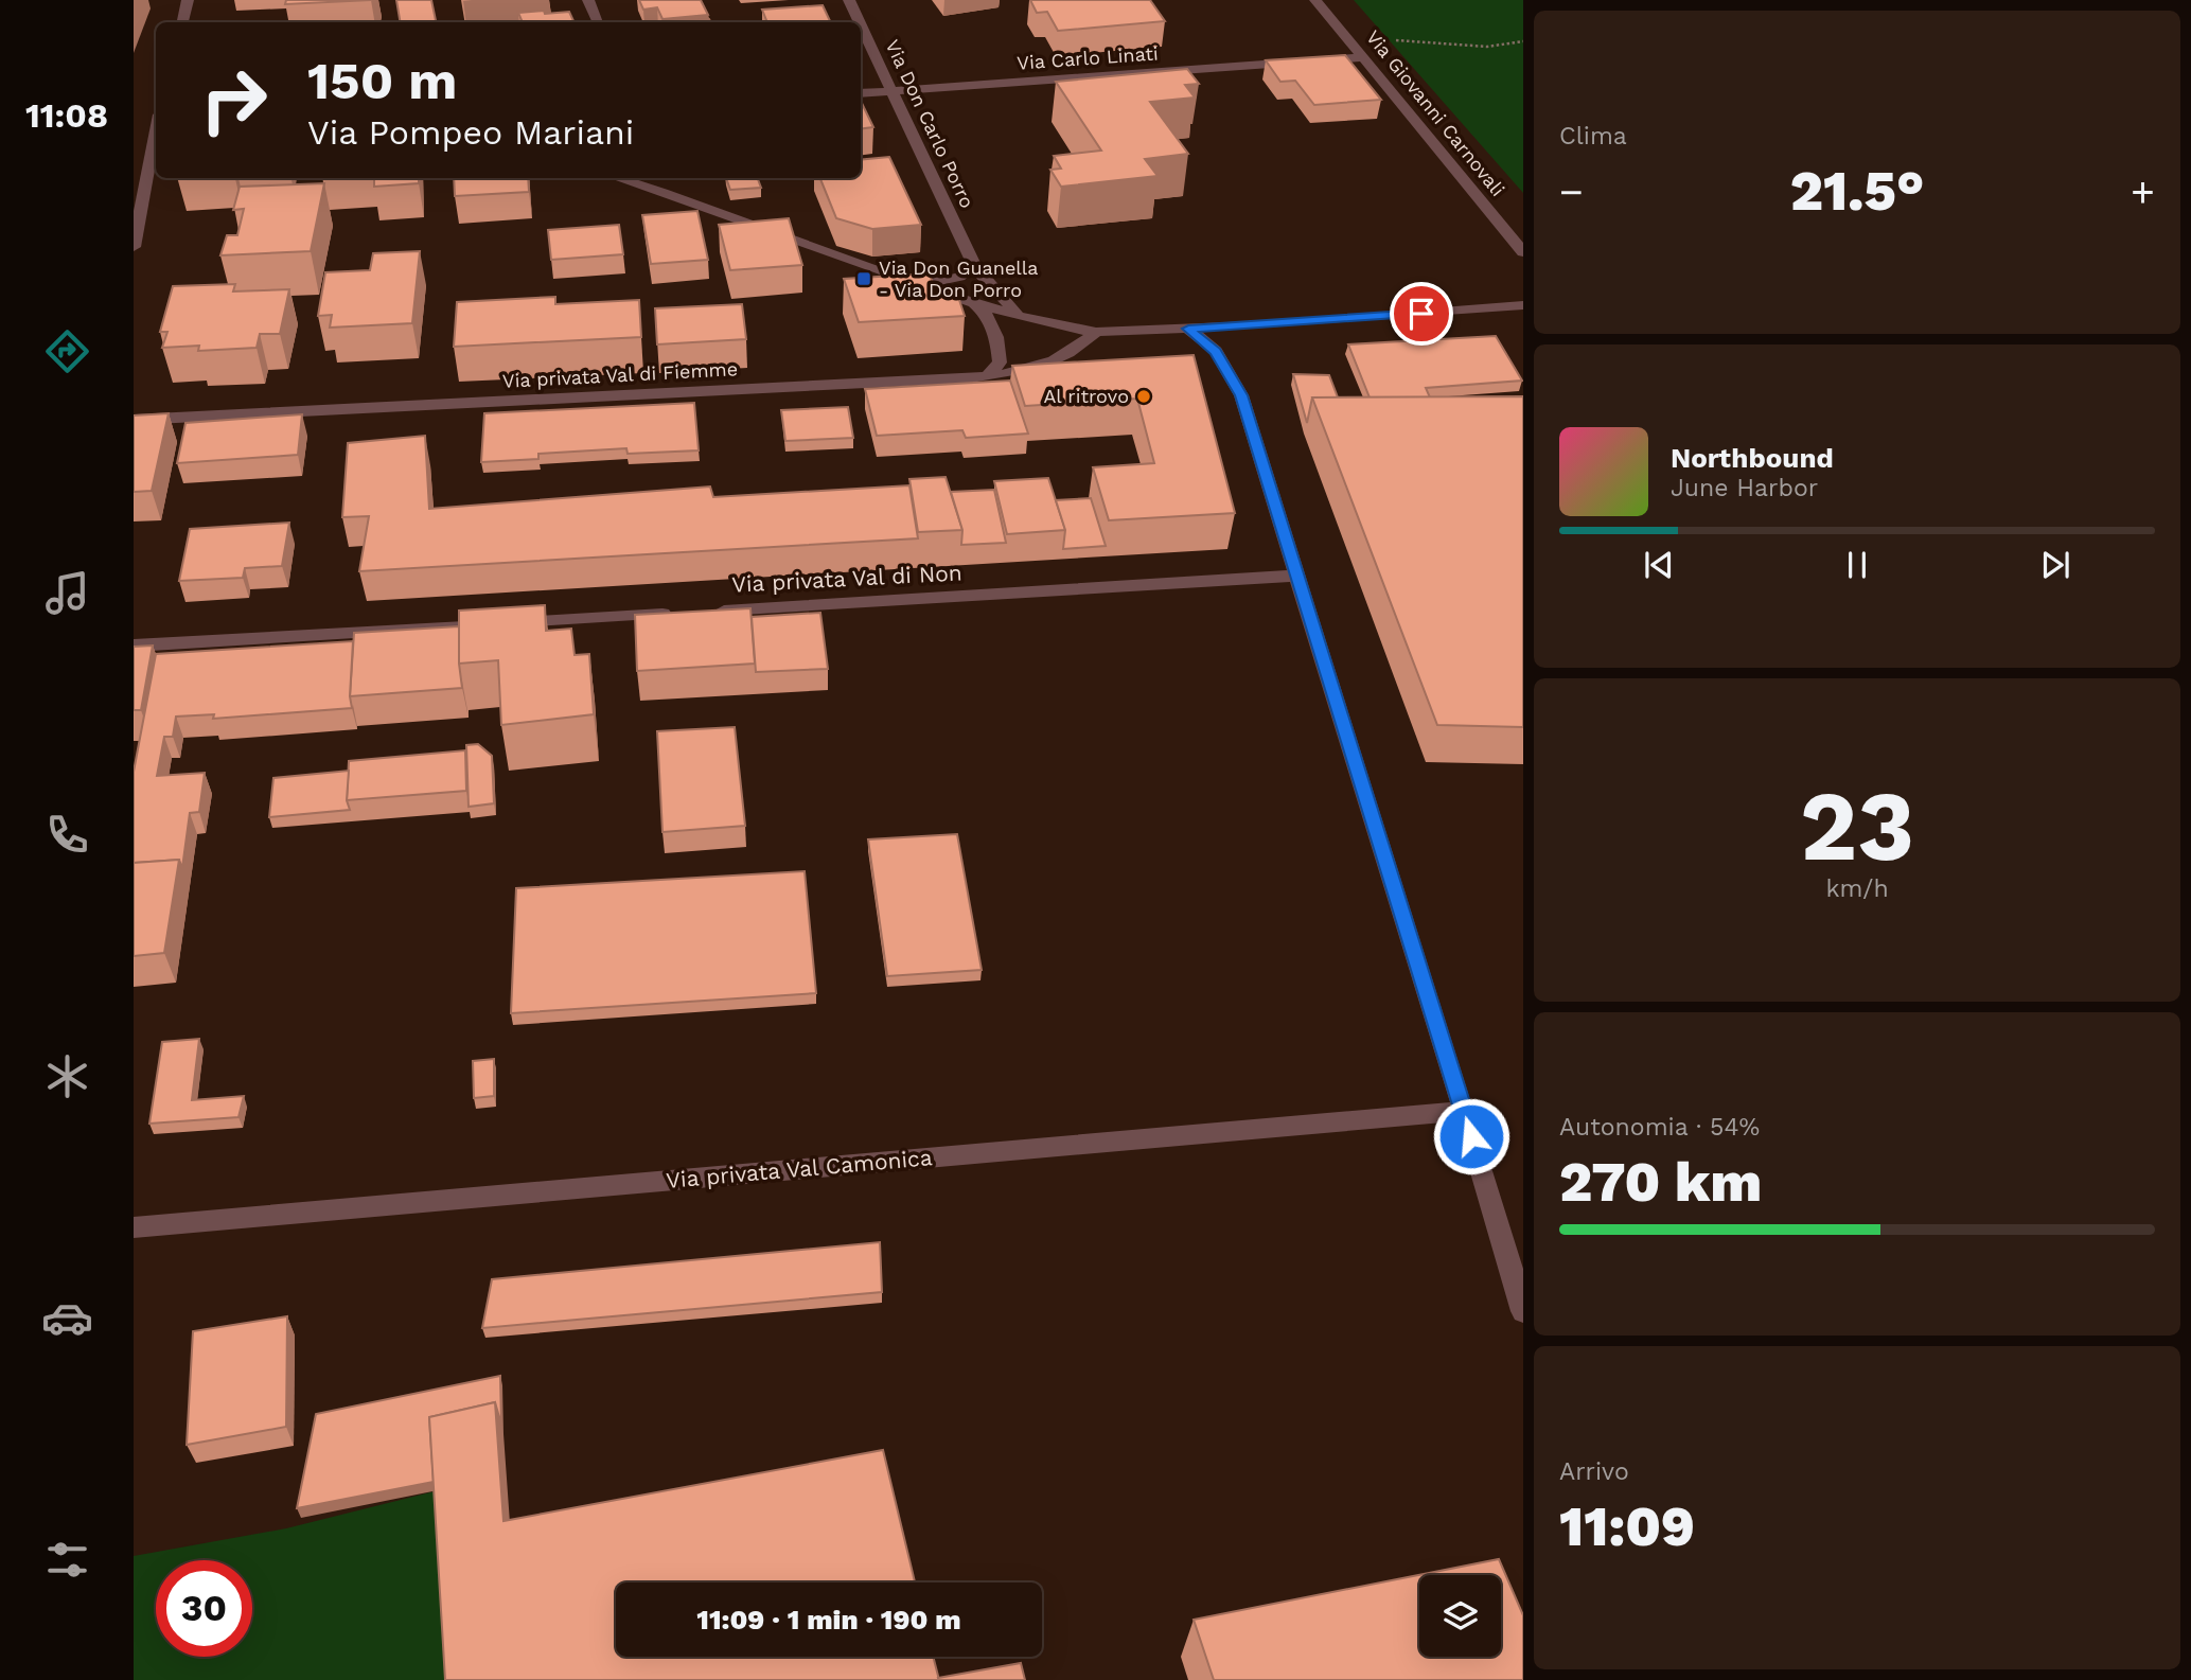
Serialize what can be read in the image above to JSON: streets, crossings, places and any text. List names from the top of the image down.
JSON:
{
  "streets": {
    "street": [
      "Via Carlo Linati",
      "Via Giovanni Carnovali",
      "Via Don Carlo Porro",
      "Via privata Val di Fiemme",
      "Via privata Val di Non",
      "Via privata Val Camonica"
    ]
  },
  "crossings": [
    ["Via Carlo Linati", "Via Giovanni Carnovali"],
    ["Via Carlo Linati", "Via Don Carlo Porro"]
  ],
  "places": {
    "transit": ["Via Don Guanella - Via Don Porro"],
    "other": ["Al ritrovo"]
  },
  "page": {
    "tabs": "11:08",
    "tile": [
      "Clima",
      ["23", "km/h"],
      ["Autonomia · 54%", "270 km"],
      ["Arrivo", "11:09"]
    ],
    "turn": ["150 m", "Via Pompeo Mariani"],
    "heat": ["−", "21.5°", "+"],
    "song": ["Northbound", "June Harbor"],
    "limit": "30",
    "trip": "11:09 · 1 min · 190 m"
  }
}
